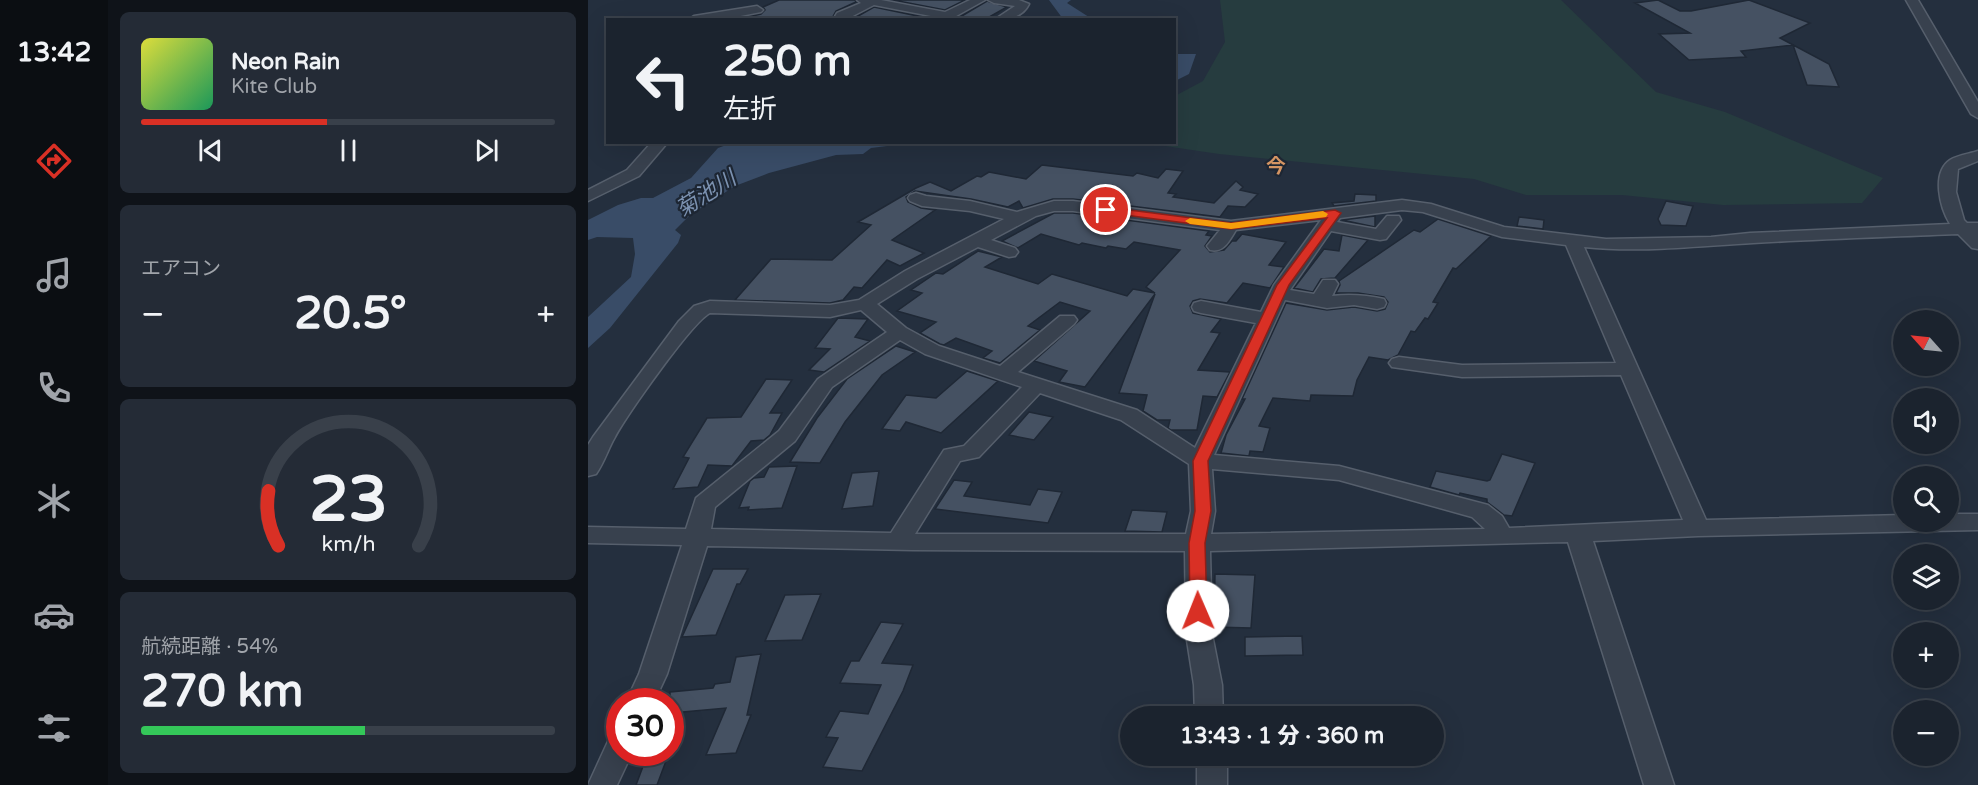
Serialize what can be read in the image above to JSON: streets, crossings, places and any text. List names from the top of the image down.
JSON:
{
  "districts": ["今"],
  "water": ["菊池川"],
  "north": "top left",
  "page": {
    "tabs": "13:42",
    "turn": ["250 m", "左折"],
    "song": ["Neon Rain", "Kite Club"],
    "tile": [
      "エアコン",
      ["航続距離 · 54%", "270 km"]
    ],
    "heat": ["−", "20.5°", "+"],
    "map_buttons": ["+", "−"],
    "limit": "30",
    "trip": "13:43 · 1 分 · 360 m",
    "gauge": ["23", "km/h"]
  }
}
